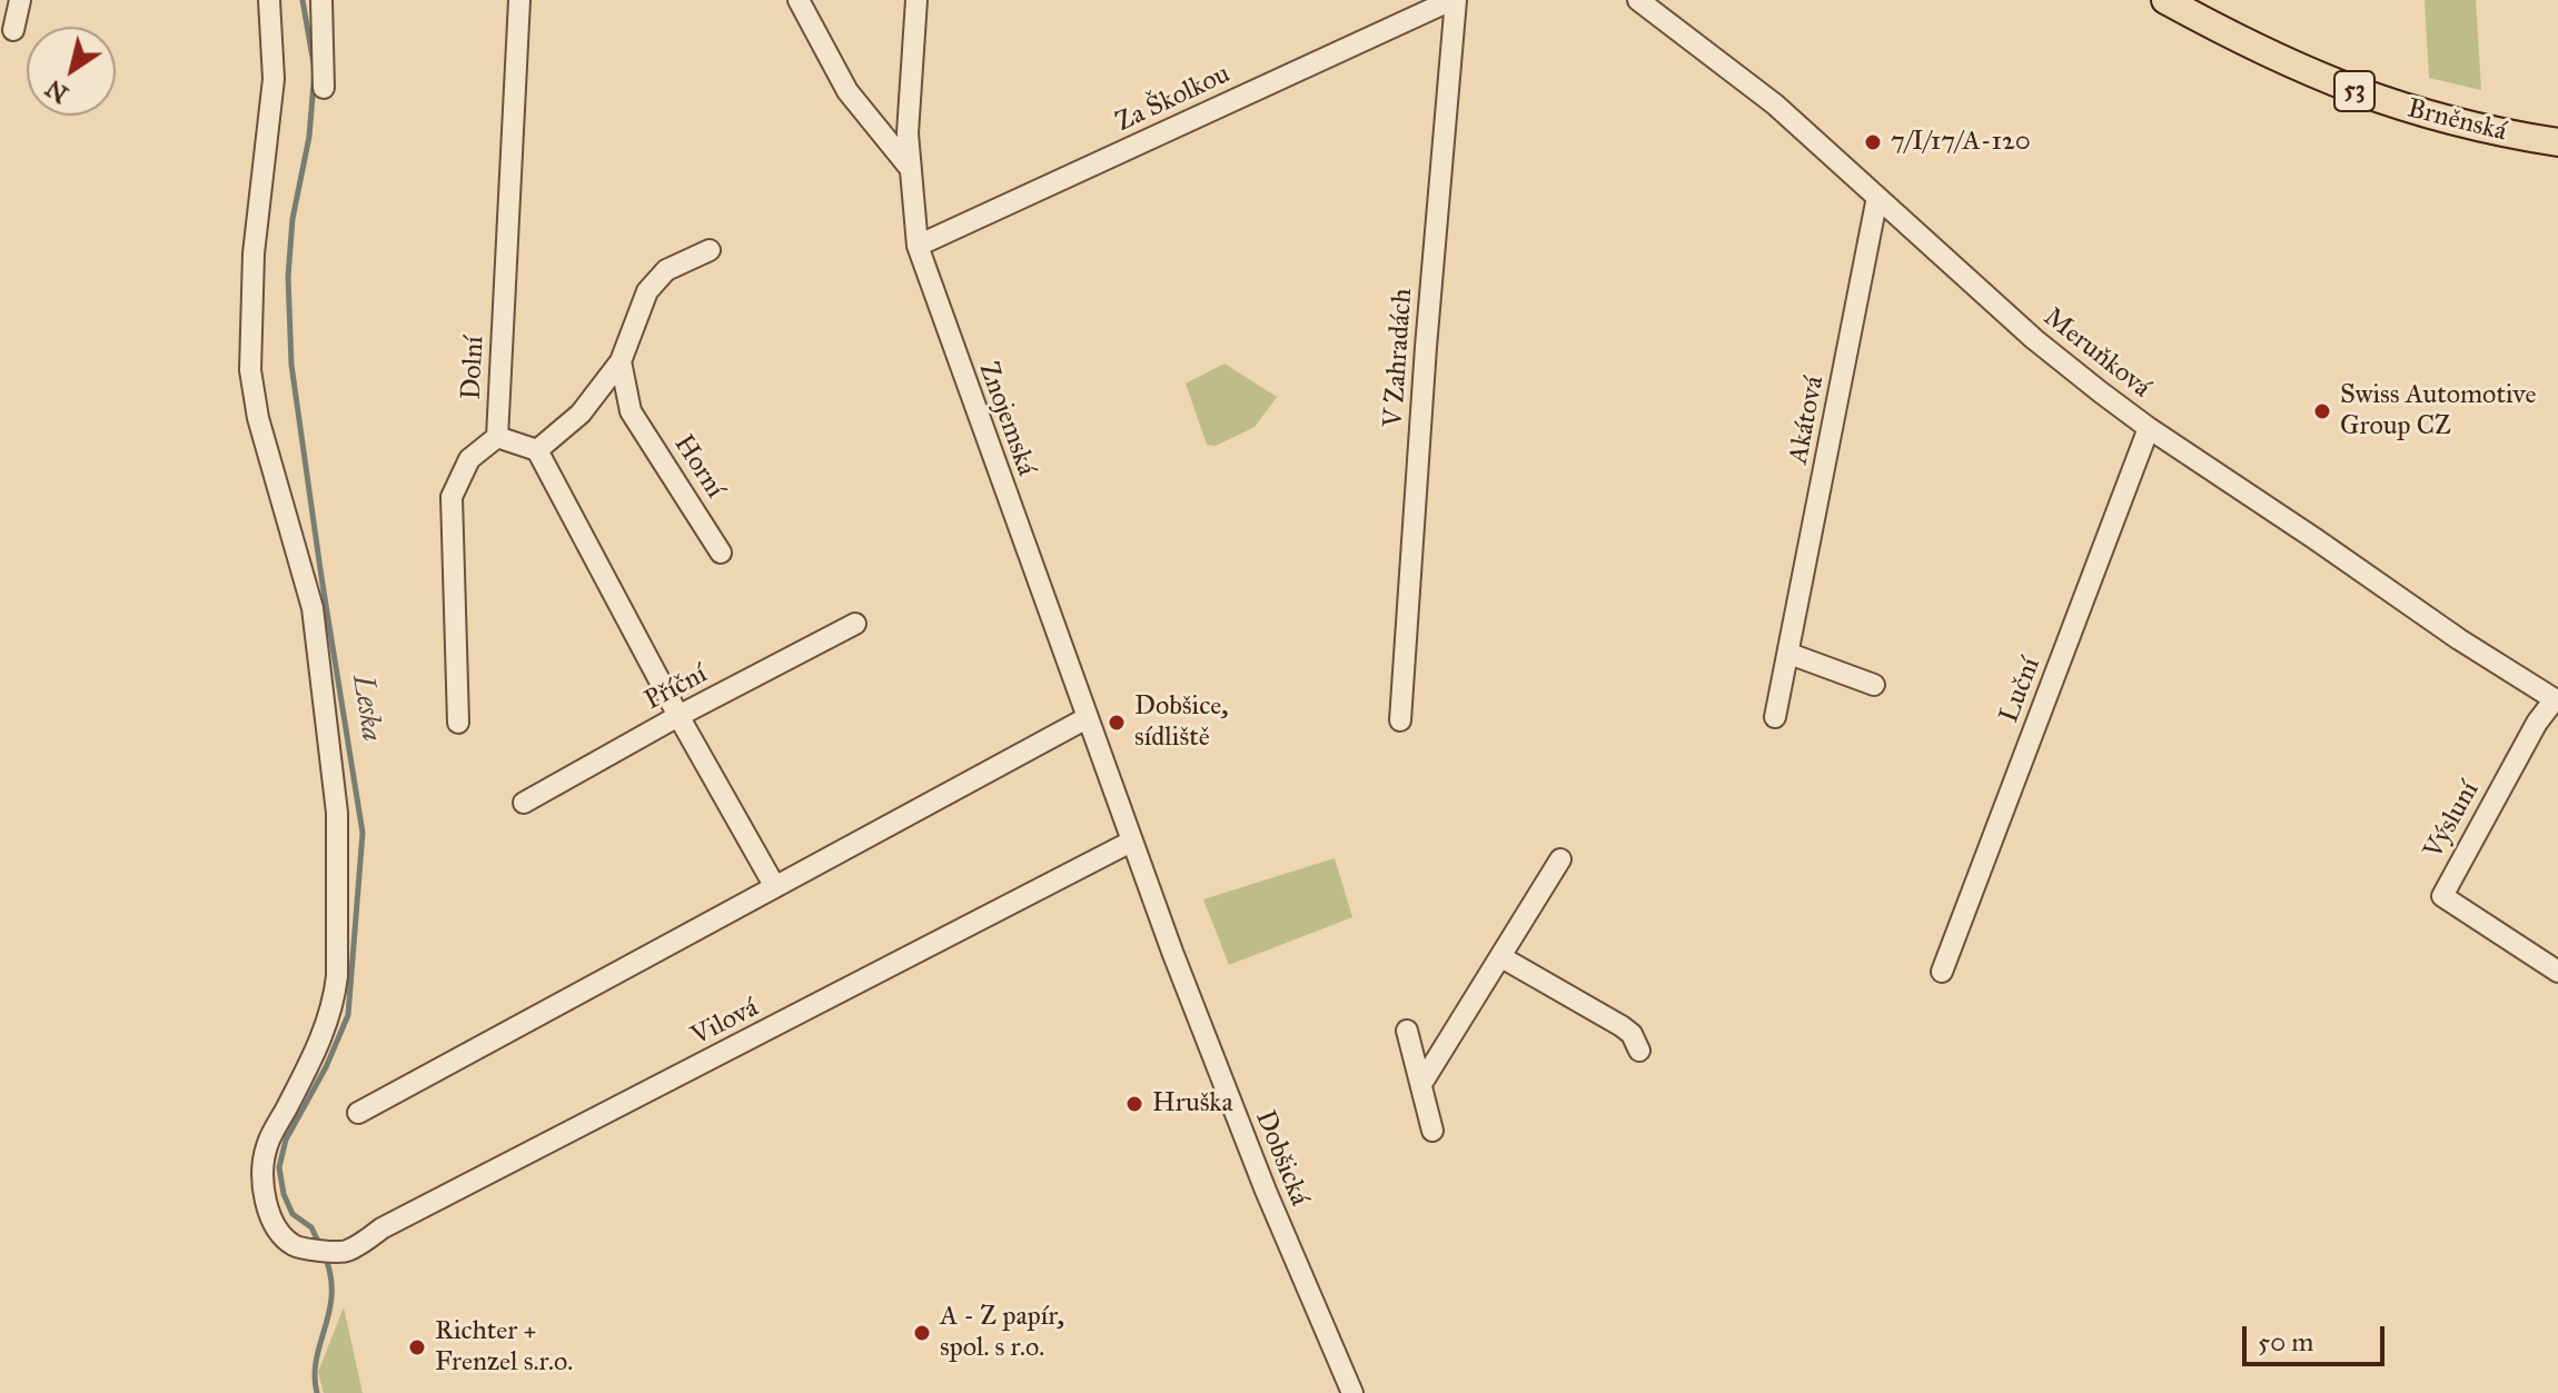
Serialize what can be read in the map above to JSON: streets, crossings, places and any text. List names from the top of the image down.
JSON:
{
  "streets": {
    "main road": ["53", "Brněnská"],
    "street": [
      "Za Školkou",
      "Meruňková",
      "V Zahradách",
      "Dolní",
      "Znojemská",
      "Akátová",
      "Horní",
      "Příční",
      "Luční",
      "Výsluní",
      "Vilová",
      "Dobšická"
    ]
  },
  "crossings": [
    ["Za Školkou", "V Zahradách"],
    ["Za Školkou", "Znojemská"],
    ["Meruňková", "Akátová"],
    ["Meruňková", "Luční"],
    ["Meruňková", "Výsluní"],
    ["Znojemská", "Vilová"],
    ["Znojemská", "Dobšická"],
    ["Vilová", "Dobšická"]
  ],
  "water": ["Leska"],
  "places": [
    "7/I/17/A-120",
    "Swiss Automotive Group CZ",
    "Dobšice, sídliště",
    "Hruška",
    "A - Z papír, spol. s r.o.",
    "Richter + Frenzel s.r.o."
  ],
  "scale_bar": "50 m",
  "north": "bottom left"
}
